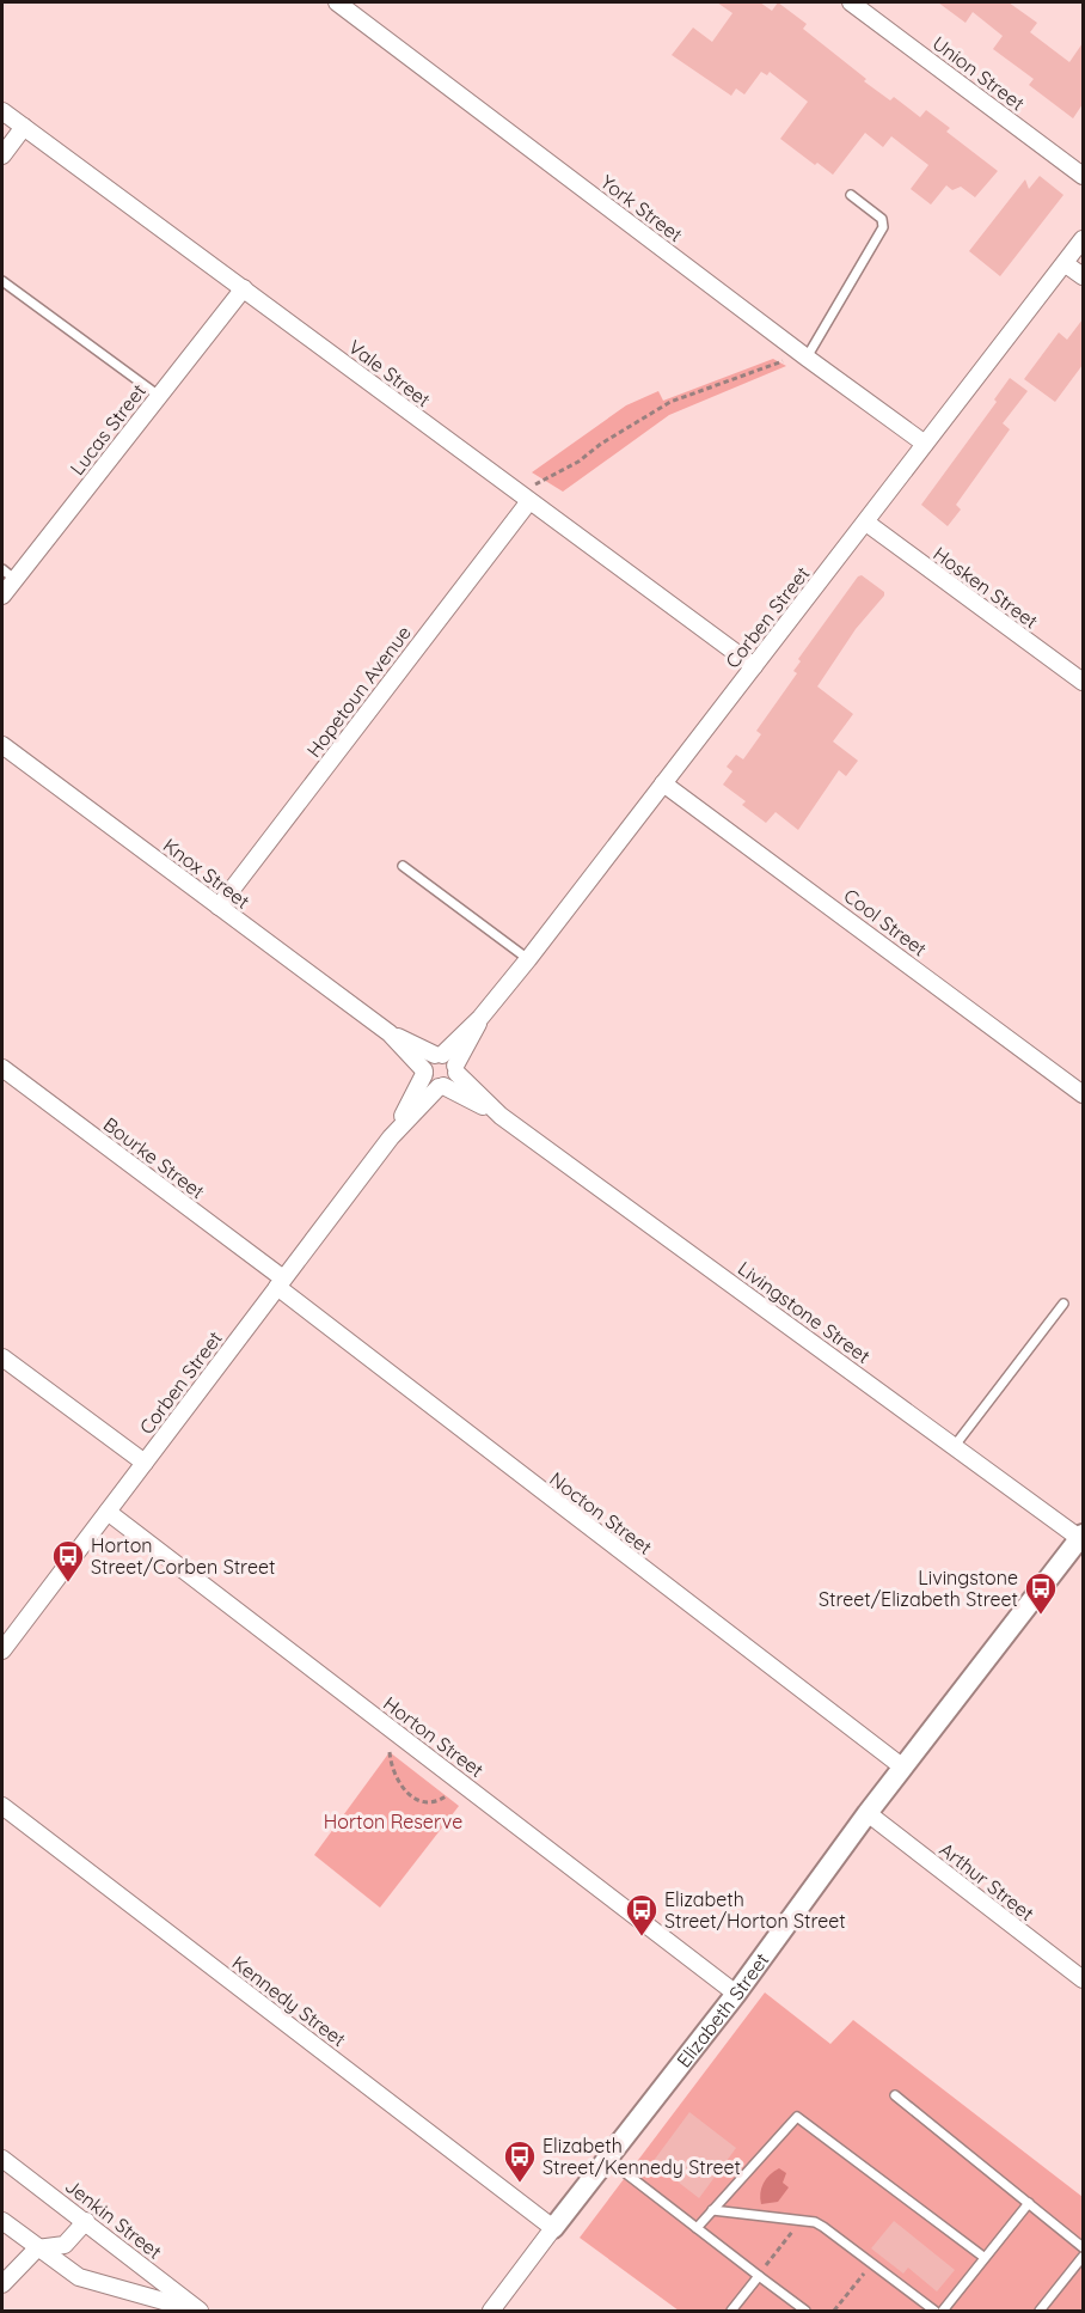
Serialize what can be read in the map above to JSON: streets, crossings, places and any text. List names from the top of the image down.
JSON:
{
  "streets": {
    "street": [
      "Union Street",
      "York Street",
      "Vale Street",
      "Lucas Street",
      "Hosken Street",
      "Corben Street",
      "Hopetoun Avenue",
      "Knox Street",
      "Cool Street",
      "Bourke Street",
      "Livingstone Street",
      "Nocton Street",
      "Horton Street",
      "Arthur Street",
      "Kennedy Street",
      "Elizabeth Street",
      "Jenkin Street"
    ]
  },
  "crossings": [
    ["York Street", "Corben Street"],
    ["Vale Street", "Lucas Street"],
    ["Vale Street", "Corben Street"],
    ["Vale Street", "Hopetoun Avenue"],
    ["Hosken Street", "Corben Street"],
    ["Corben Street", "Knox Street"],
    ["Corben Street", "Cool Street"],
    ["Corben Street", "Bourke Street"],
    ["Corben Street", "Livingstone Street"],
    ["Corben Street", "Nocton Street"],
    ["Corben Street", "Horton Street"],
    ["Hopetoun Avenue", "Knox Street"],
    ["Knox Street", "Livingstone Street"],
    ["Bourke Street", "Nocton Street"],
    ["Livingstone Street", "Elizabeth Street"],
    ["Nocton Street", "Elizabeth Street"],
    ["Horton Street", "Elizabeth Street"],
    ["Arthur Street", "Elizabeth Street"],
    ["Kennedy Street", "Elizabeth Street"]
  ],
  "parks": ["Horton Reserve"],
  "places": {
    "bus stop": [
      "Horton Street/Corben Street",
      "Livingstone Street/Elizabeth Street",
      "Elizabeth Street/Horton Street",
      "Elizabeth Street/Kennedy Street"
    ]
  }
}
